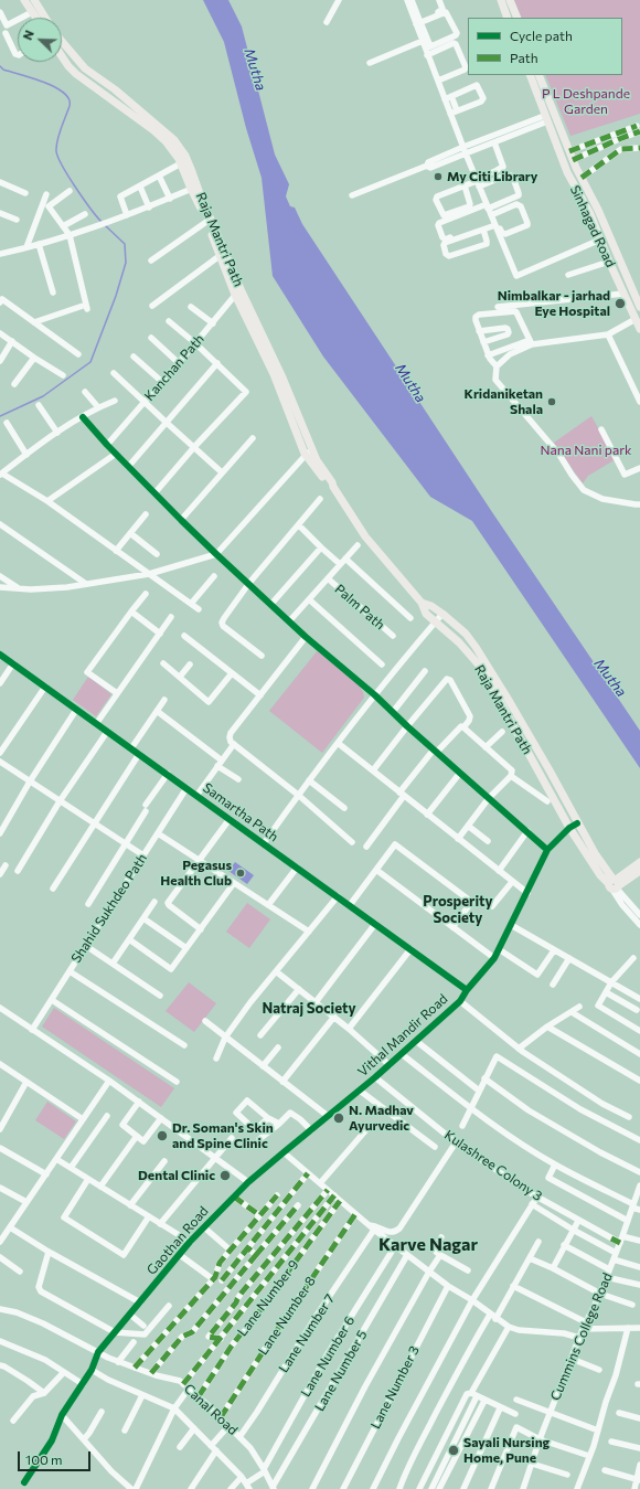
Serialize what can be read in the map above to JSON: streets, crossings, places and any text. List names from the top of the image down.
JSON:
{
  "streets": {
    "main road": ["Sinhagad Road", "Raja Mantri Path"],
    "street": [
      "Kanchan Path",
      "Palm Path",
      "Samartha Path",
      "Shahid Sukhdeo Path",
      "Vithal Mandir Road",
      "Kulashree Colony 3",
      "Gaothan Road",
      "Lane Number 9",
      "Lane Number 8",
      "Lane Number 7",
      "Cummins College Road",
      "Lane Number 6",
      "Lane Number 5",
      "Lane Number 3",
      "Canal Road"
    ]
  },
  "crossings": [
    ["Raja Mantri Path", "Kanchan Path"],
    ["Raja Mantri Path", "Vithal Mandir Road"],
    ["Samartha Path", "Shahid Sukhdeo Path"],
    ["Samartha Path", "Vithal Mandir Road"],
    ["Vithal Mandir Road", "Kulashree Colony 3"],
    ["Vithal Mandir Road", "Gaothan Road"],
    ["Kulashree Colony 3", "Cummins College Road"],
    ["Gaothan Road", "Canal Road"],
    ["Lane Number 9", "Canal Road"],
    ["Lane Number 8", "Canal Road"],
    ["Lane Number 7", "Canal Road"],
    ["Lane Number 6", "Canal Road"],
    ["Lane Number 5", "Canal Road"]
  ],
  "districts": ["Prosperity Society", "Natraj Society", "Karve Nagar"],
  "water": ["Mutha"],
  "parks": ["P L Deshpande Garden", "Nana Nani park"],
  "places": [
    "My Citi Library",
    "Nimbalkar - jarhad Eye Hospital",
    "Kridaniketan Shala",
    "Pegasus Health Club",
    "N. Madhav Ayurvedic",
    "Dr. Soman's Skin and Spine Clinic",
    "Dental Clinic",
    "Sayali Nursing Home, Pune"
  ],
  "legend": ["Cycle path", "Path"],
  "scale_bar": "100 m",
  "north": "top left"
}
